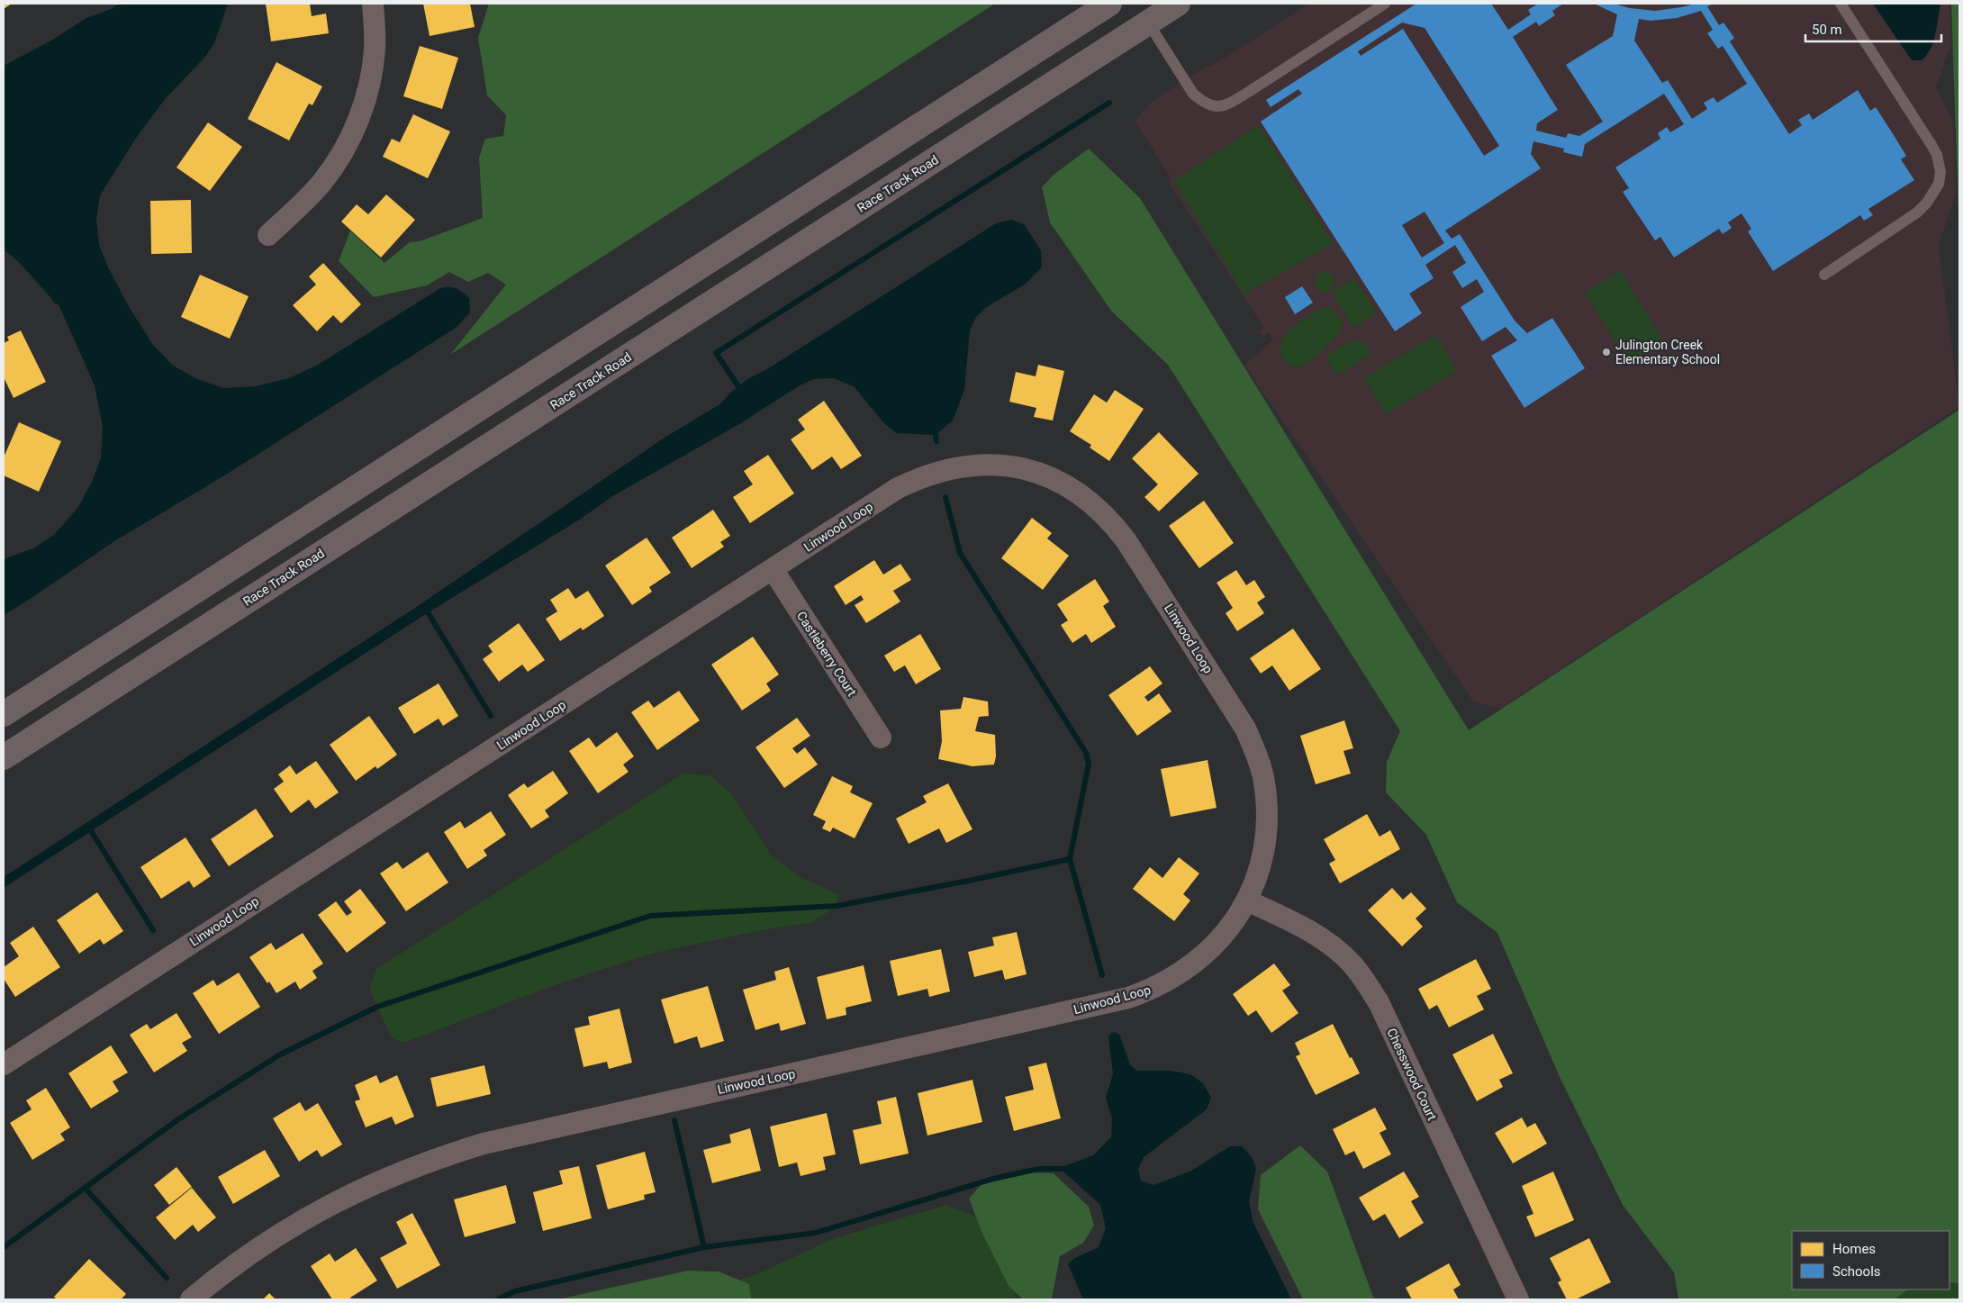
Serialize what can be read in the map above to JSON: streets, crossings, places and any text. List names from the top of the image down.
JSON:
{
  "streets": {
    "main road": ["Race Track Road"],
    "street": ["Linwood Loop", "Castleberry Court", "Chesswood Court"]
  },
  "crossings": [
    ["Linwood Loop", "Castleberry Court"],
    ["Linwood Loop", "Chesswood Court"]
  ],
  "places": ["Julington Creek Elementary School"],
  "legend": ["Homes", "Schools"],
  "scale_bar": "50 m"
}
